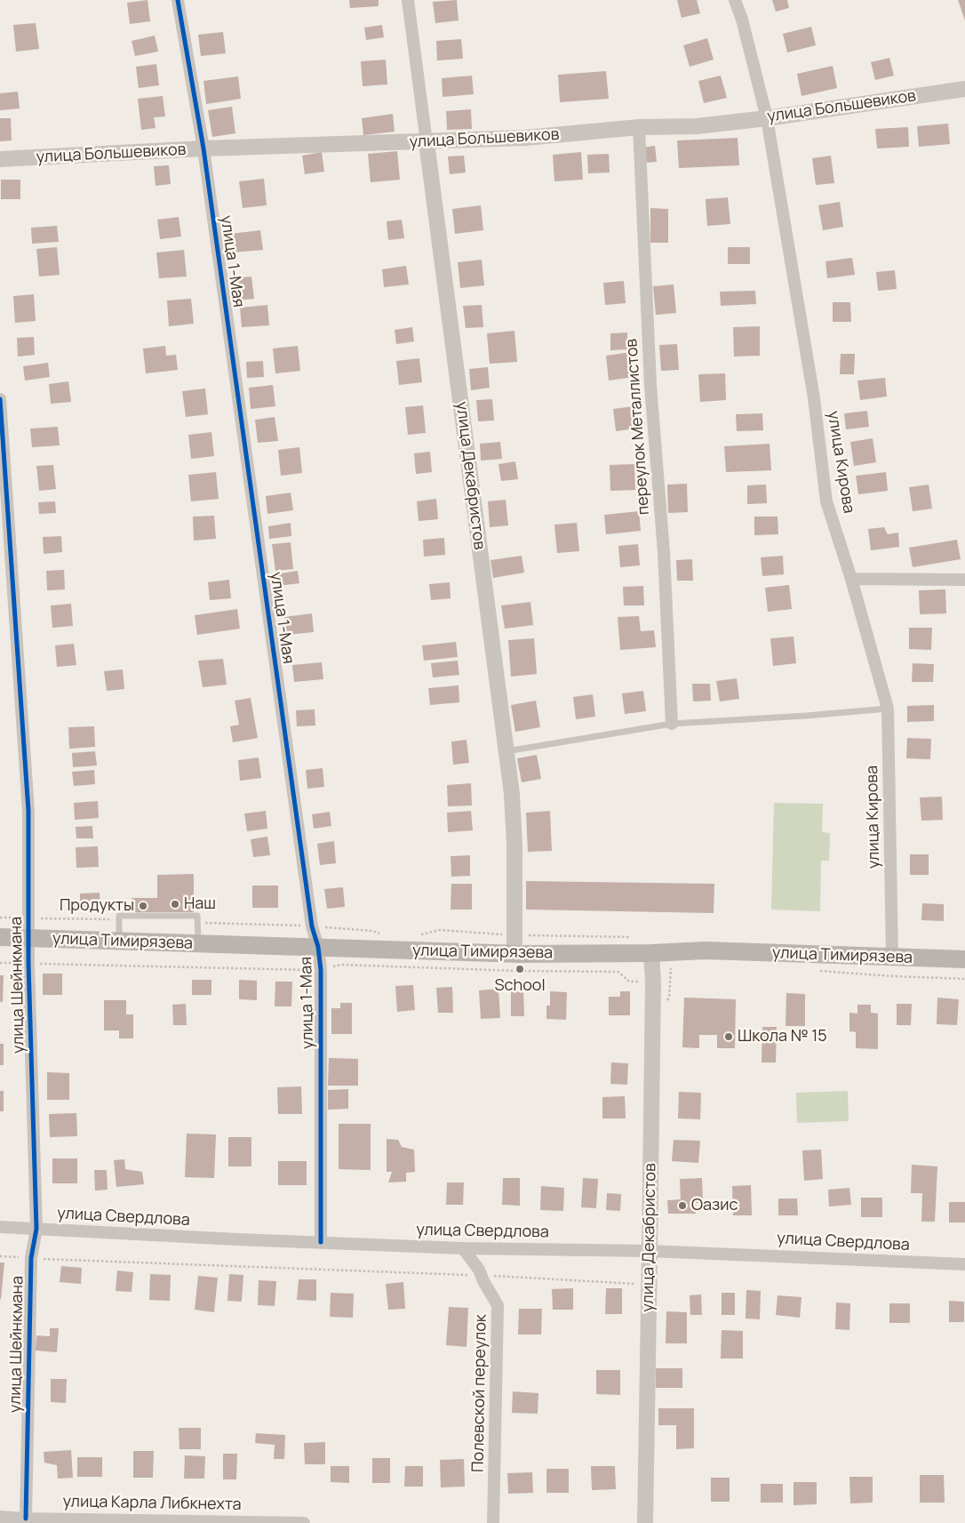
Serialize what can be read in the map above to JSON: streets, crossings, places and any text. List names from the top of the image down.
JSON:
{
  "streets": {
    "main road": ["улица Тимирязева"],
    "street": [
      "улица Большевиков",
      "улица 1-Мая",
      "переулок Металлистов",
      "улица Кирова",
      "улица Декабристов",
      "улица Шейнкмана",
      "улица Свердлова",
      "Полевской переулок",
      "улица Карла Либкнехта"
    ]
  },
  "crossings": [
    ["улица Большевиков", "улица 1-Мая"],
    ["улица Большевиков", "переулок Металлистов"],
    ["улица Большевиков", "улица Кирова"],
    ["улица Большевиков", "улица Декабристов"],
    ["улица 1-Мая", "улица Тимирязева"],
    ["улица 1-Мая", "улица Свердлова"],
    ["улица Кирова", "улица Тимирязева"],
    ["улица Декабристов", "улица Тимирязева"],
    ["улица Декабристов", "улица Свердлова"],
    ["улица Тимирязева", "улица Шейнкмана"],
    ["улица Шейнкмана", "улица Свердлова"],
    ["улица Шейнкмана", "улица Карла Либкнехта"],
    ["улица Свердлова", "Полевской переулок"]
  ],
  "places": [
    "Наш",
    "Продукты",
    "School",
    "Школа № 15",
    "Оазис"
  ]
}
